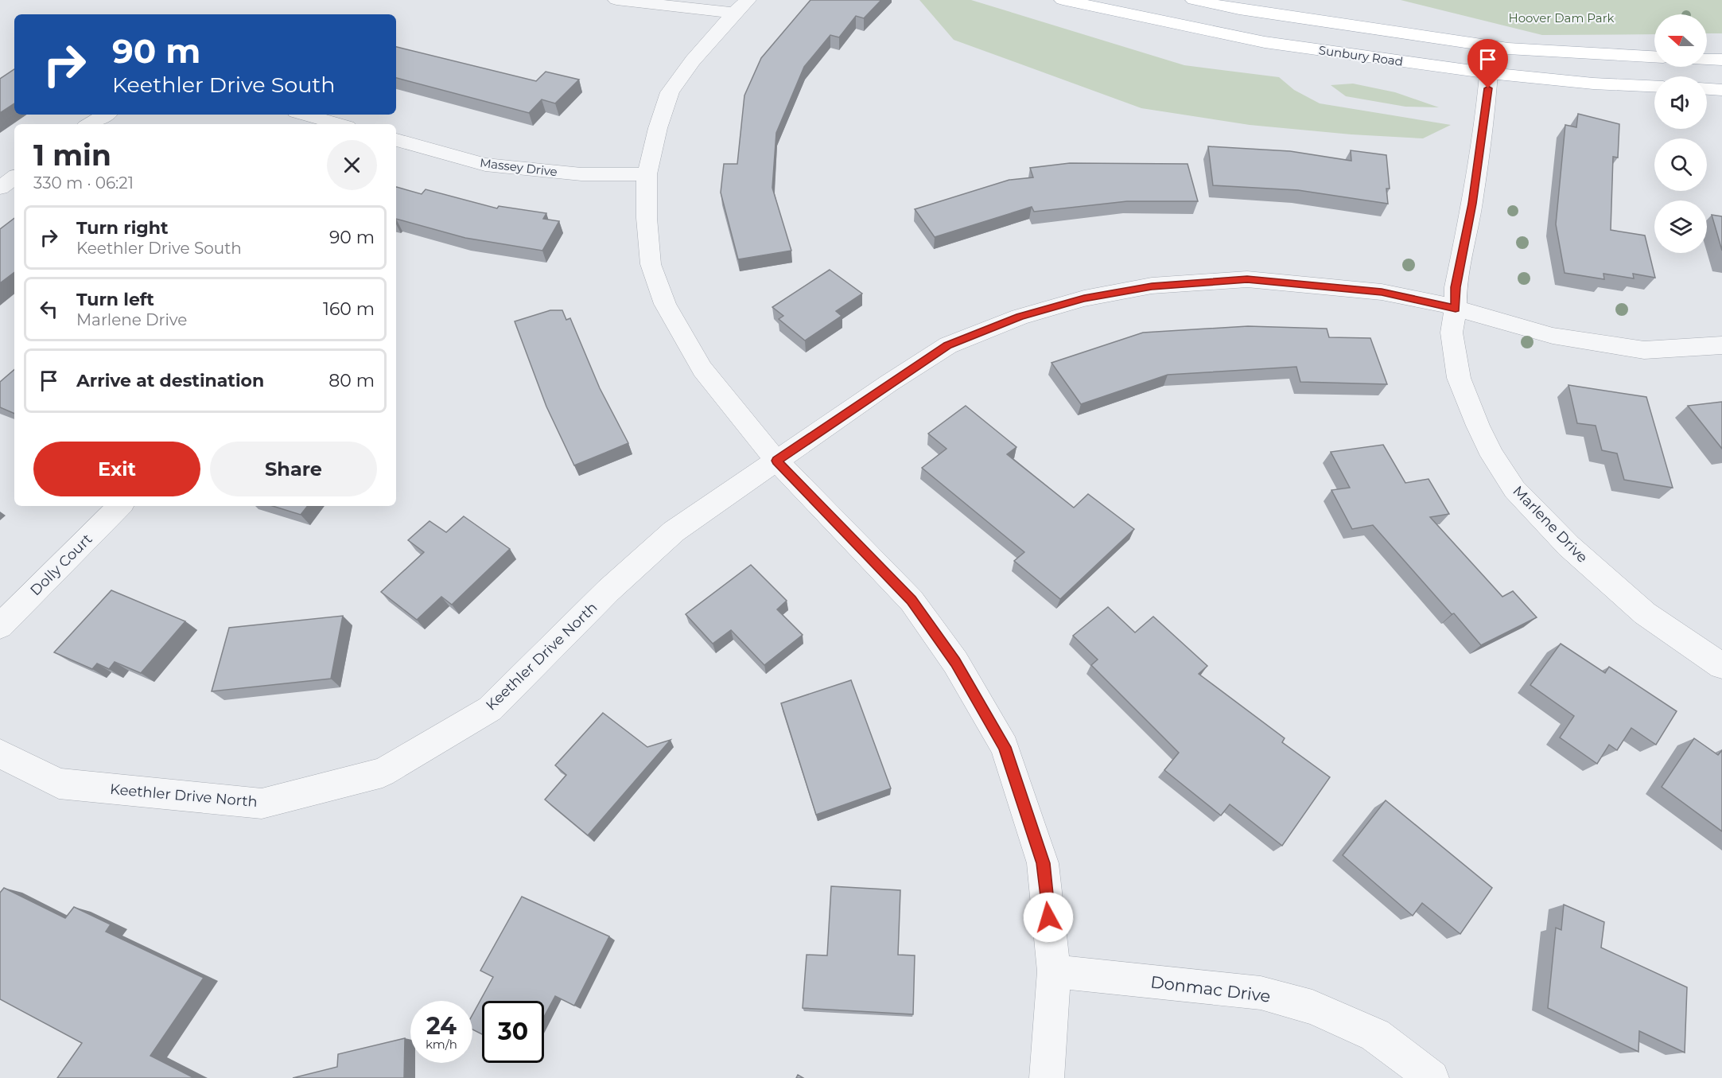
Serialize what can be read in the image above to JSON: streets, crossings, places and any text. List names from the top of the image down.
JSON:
{
  "streets": {
    "main road": ["Sunbury Road"],
    "street": [
      "Massey Drive",
      "Marlene Drive",
      "Dolly Court",
      "Keethler Drive North",
      "Donmac Drive"
    ]
  },
  "crossings": [
    ["Sunbury Road", "Marlene Drive"],
    ["Marlene Drive", "Keethler Drive North"]
  ],
  "parks": ["Hoover Dam Park"],
  "north": "left",
  "page": {
    "turn": ["90 m", "Keethler Drive South"],
    "heading": ["1 min", "330 m · 06:21"],
    "list": [
      {
        "name": "Turn right",
        "note": "Keethler Drive South",
        "value": "90 m"
      },
      {
        "name": "Turn left",
        "note": "Marlene Drive",
        "value": "160 m"
      },
      {
        "name": "Arrive at destination",
        "value": "80 m"
      }
    ],
    "buttons": ["Exit", "Share"],
    "speed": "24 km/h",
    "limit": "30"
  }
}
